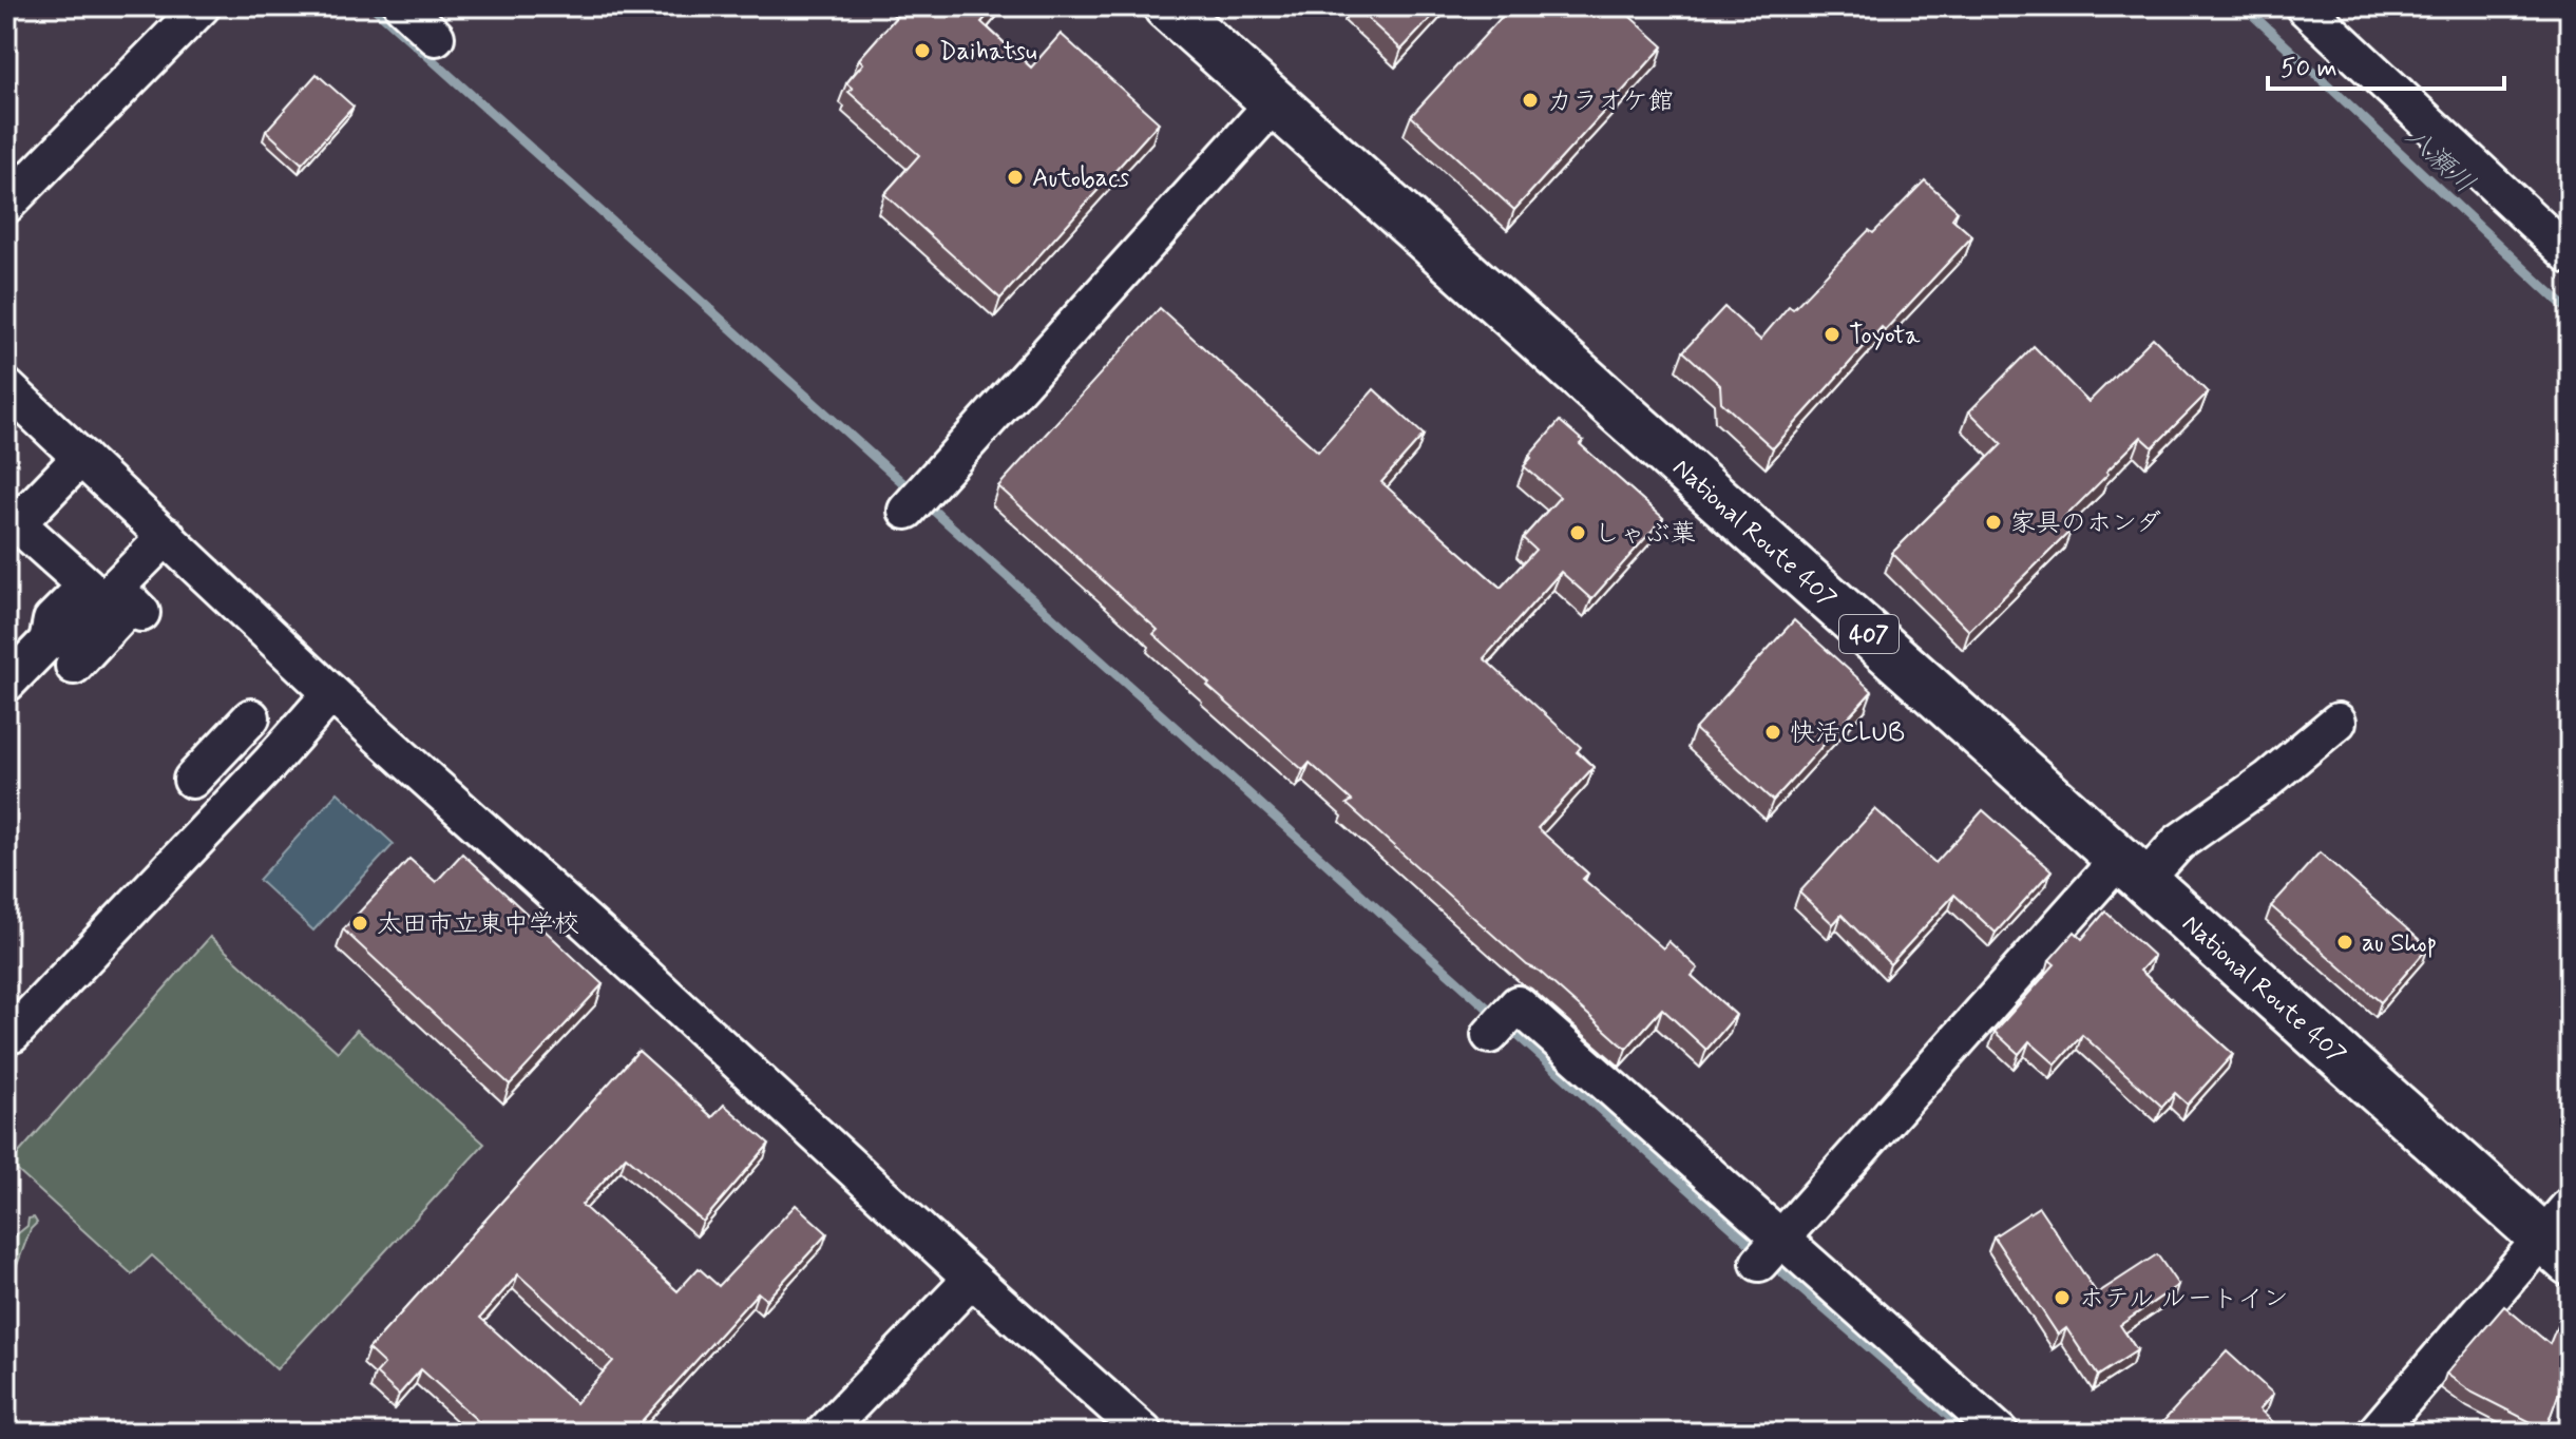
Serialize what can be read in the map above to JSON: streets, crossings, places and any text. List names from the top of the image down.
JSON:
{
  "streets": {
    "highway": ["National Route 407", "407"]
  },
  "water": ["八瀬川"],
  "places": [
    "Daihatsu",
    "カラオケ館",
    "Autobacs",
    "Toyota",
    "家具のホンダ",
    "しゃぶ葉",
    "快活CLUB",
    "太田市立東中学校",
    "au Shop",
    "ホテル ルートイン"
  ],
  "scale_bar": "50 m"
}
